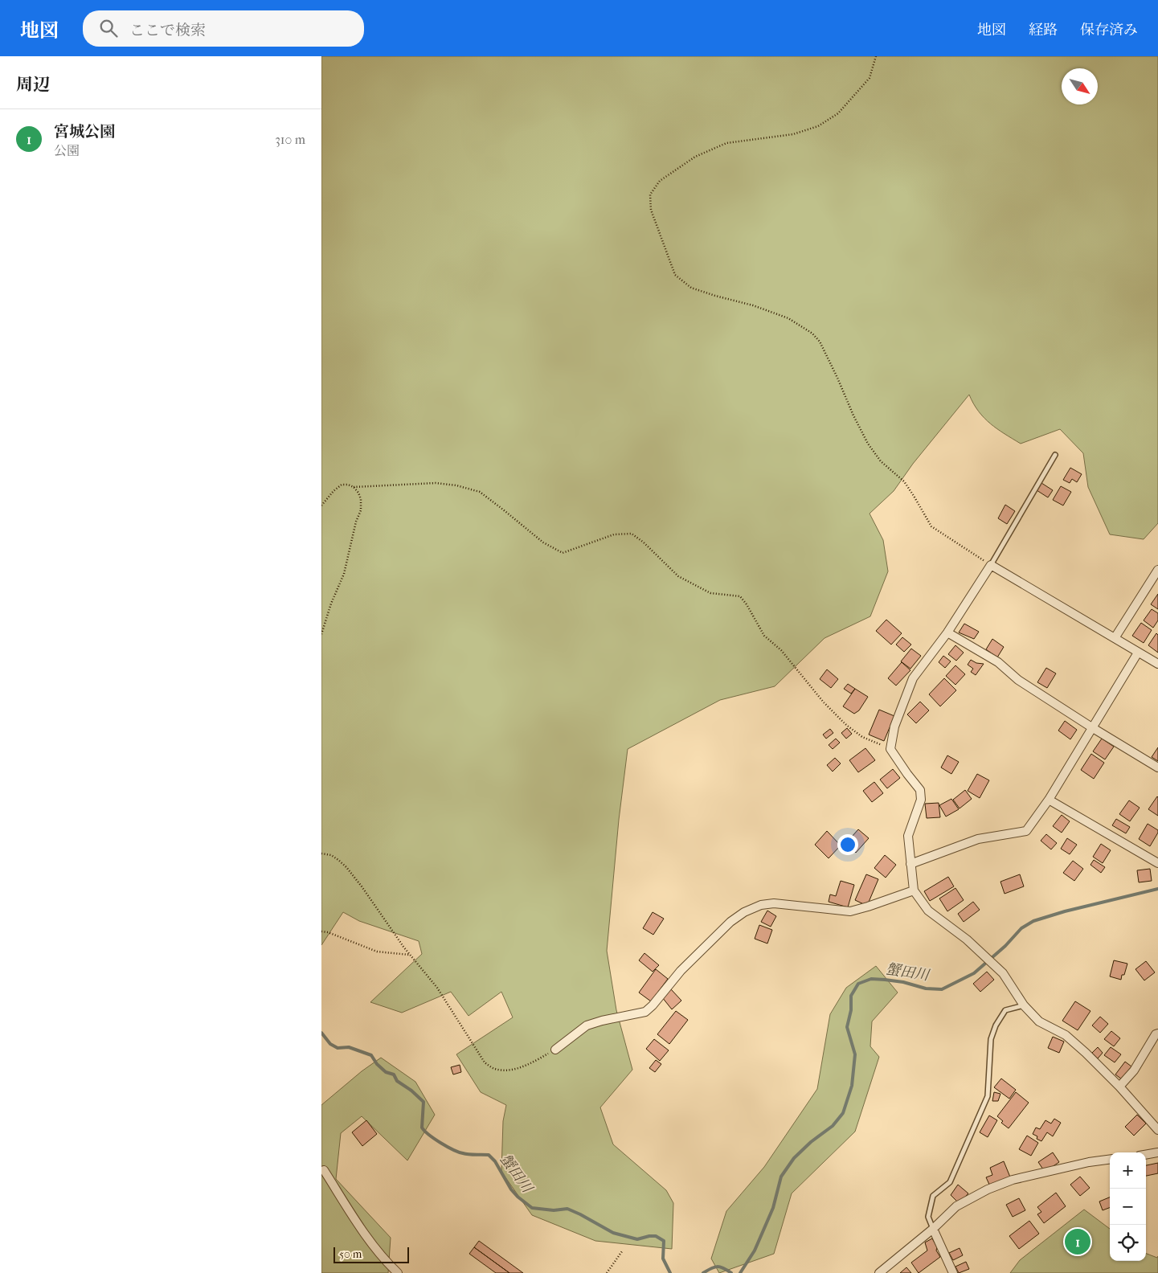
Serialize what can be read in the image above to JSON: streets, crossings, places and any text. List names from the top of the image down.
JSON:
{
  "water": ["蟹田川"],
  "scale_bar": "50 m",
  "north": "bottom right",
  "page": {
    "header": "地図",
    "search": "ここで検索",
    "nav": ["地図", "経路", "保存済み"],
    "heading": "周辺",
    "list": [
      {
        "mark": "1",
        "name": "宮城公園",
        "note": "公園",
        "value": "310 m"
      }
    ],
    "map_buttons": ["+", "−"],
    "pins": "1",
    "scale": "50 m"
  }
}
